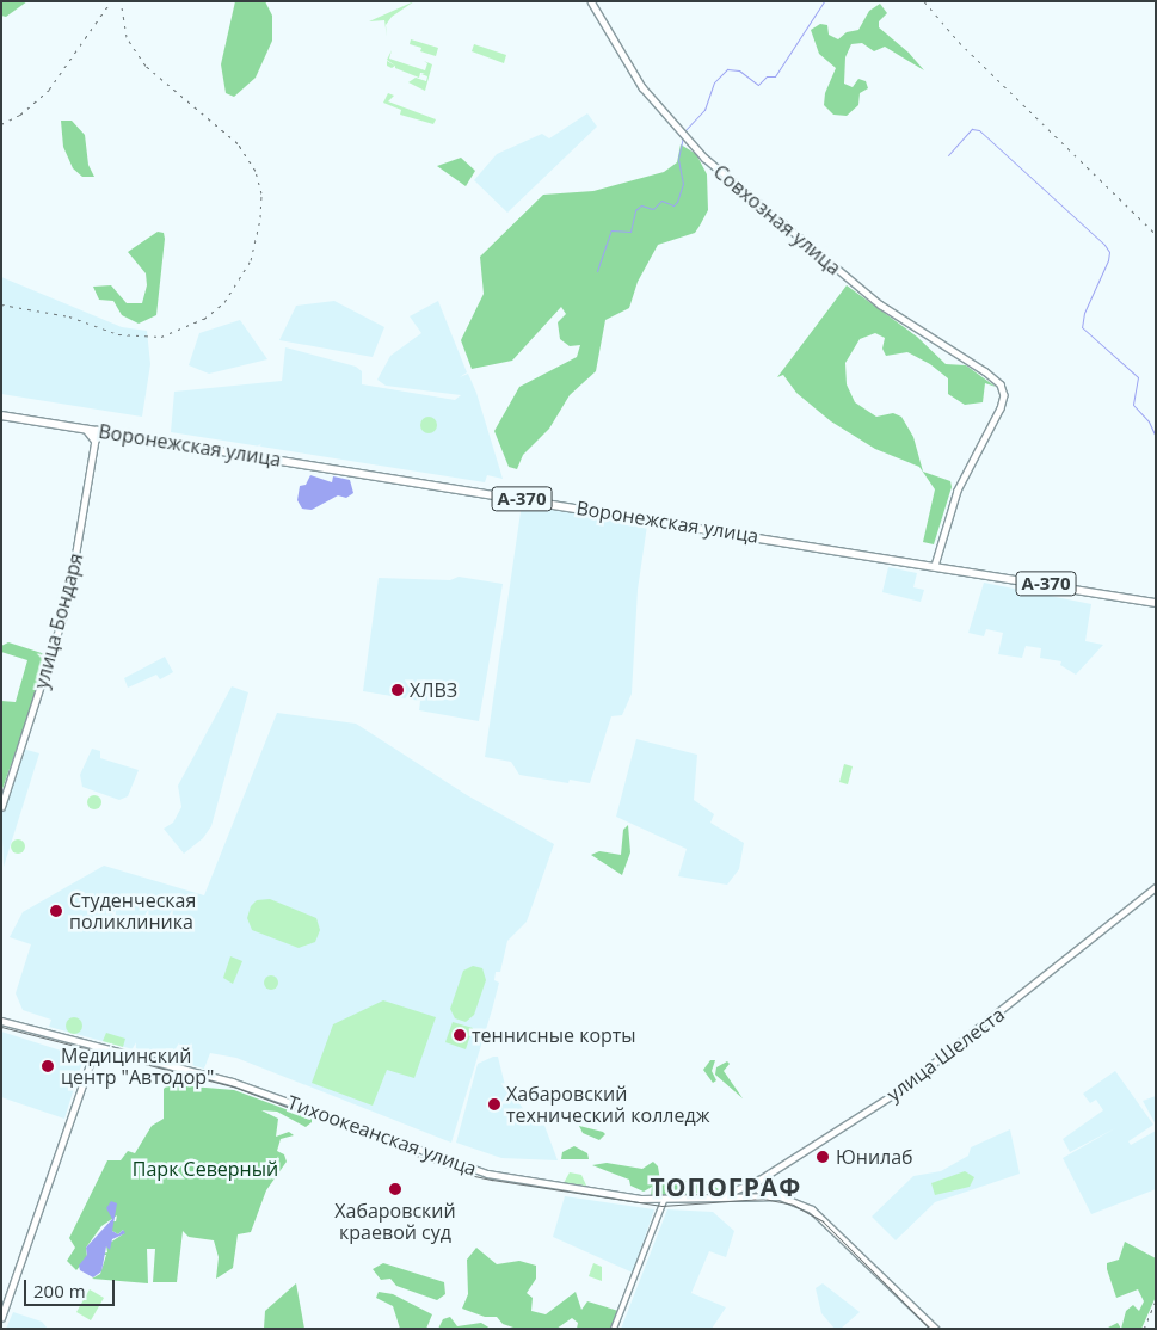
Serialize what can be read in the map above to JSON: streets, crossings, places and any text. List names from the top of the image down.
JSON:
{
  "streets": {
    "highway": ["Воронежская улица", "А-370"],
    "main road": [
      "Совхозная улица",
      "улица Бондаря",
      "улица Шелеста",
      "Тихоокеанская улица"
    ]
  },
  "crossings": [
    ["Совхозная улица", "Воронежская улица"],
    ["Воронежская улица", "улица Бондаря"],
    ["улица Шелеста", "Тихоокеанская улица"]
  ],
  "districts": ["ТОПОГРАФ"],
  "parks": ["Парк Северный"],
  "places": [
    "ХЛВЗ",
    "Студенческая поликлиника",
    "теннисные корты",
    "Медицинский центр \"Автодор\"",
    "Хабаровский технический колледж",
    "Юнилаб",
    "Хабаровский краевой суд"
  ],
  "scale_bar": "200 m"
}
